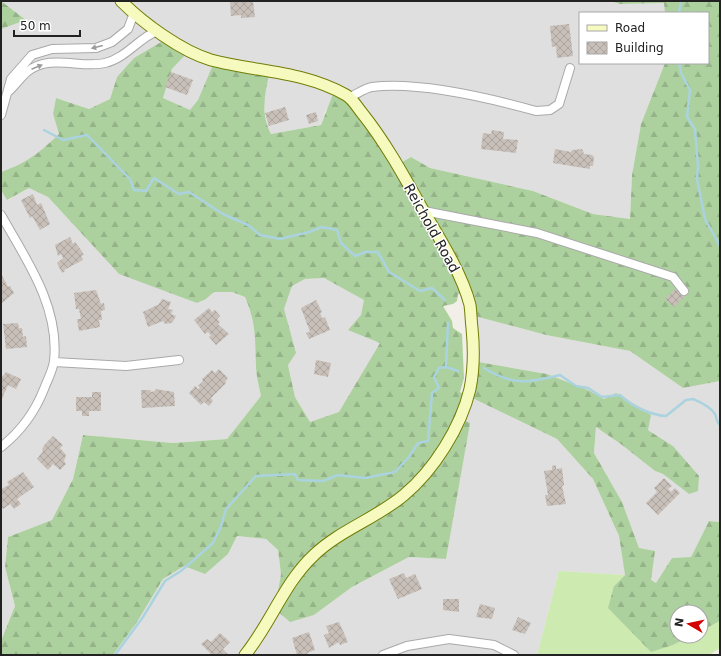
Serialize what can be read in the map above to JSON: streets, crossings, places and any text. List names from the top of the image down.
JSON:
{
  "streets": {
    "street": ["Reichold Road"]
  },
  "legend": ["Road", "Building"],
  "scale_bar": "50 m",
  "north": "left"
}
